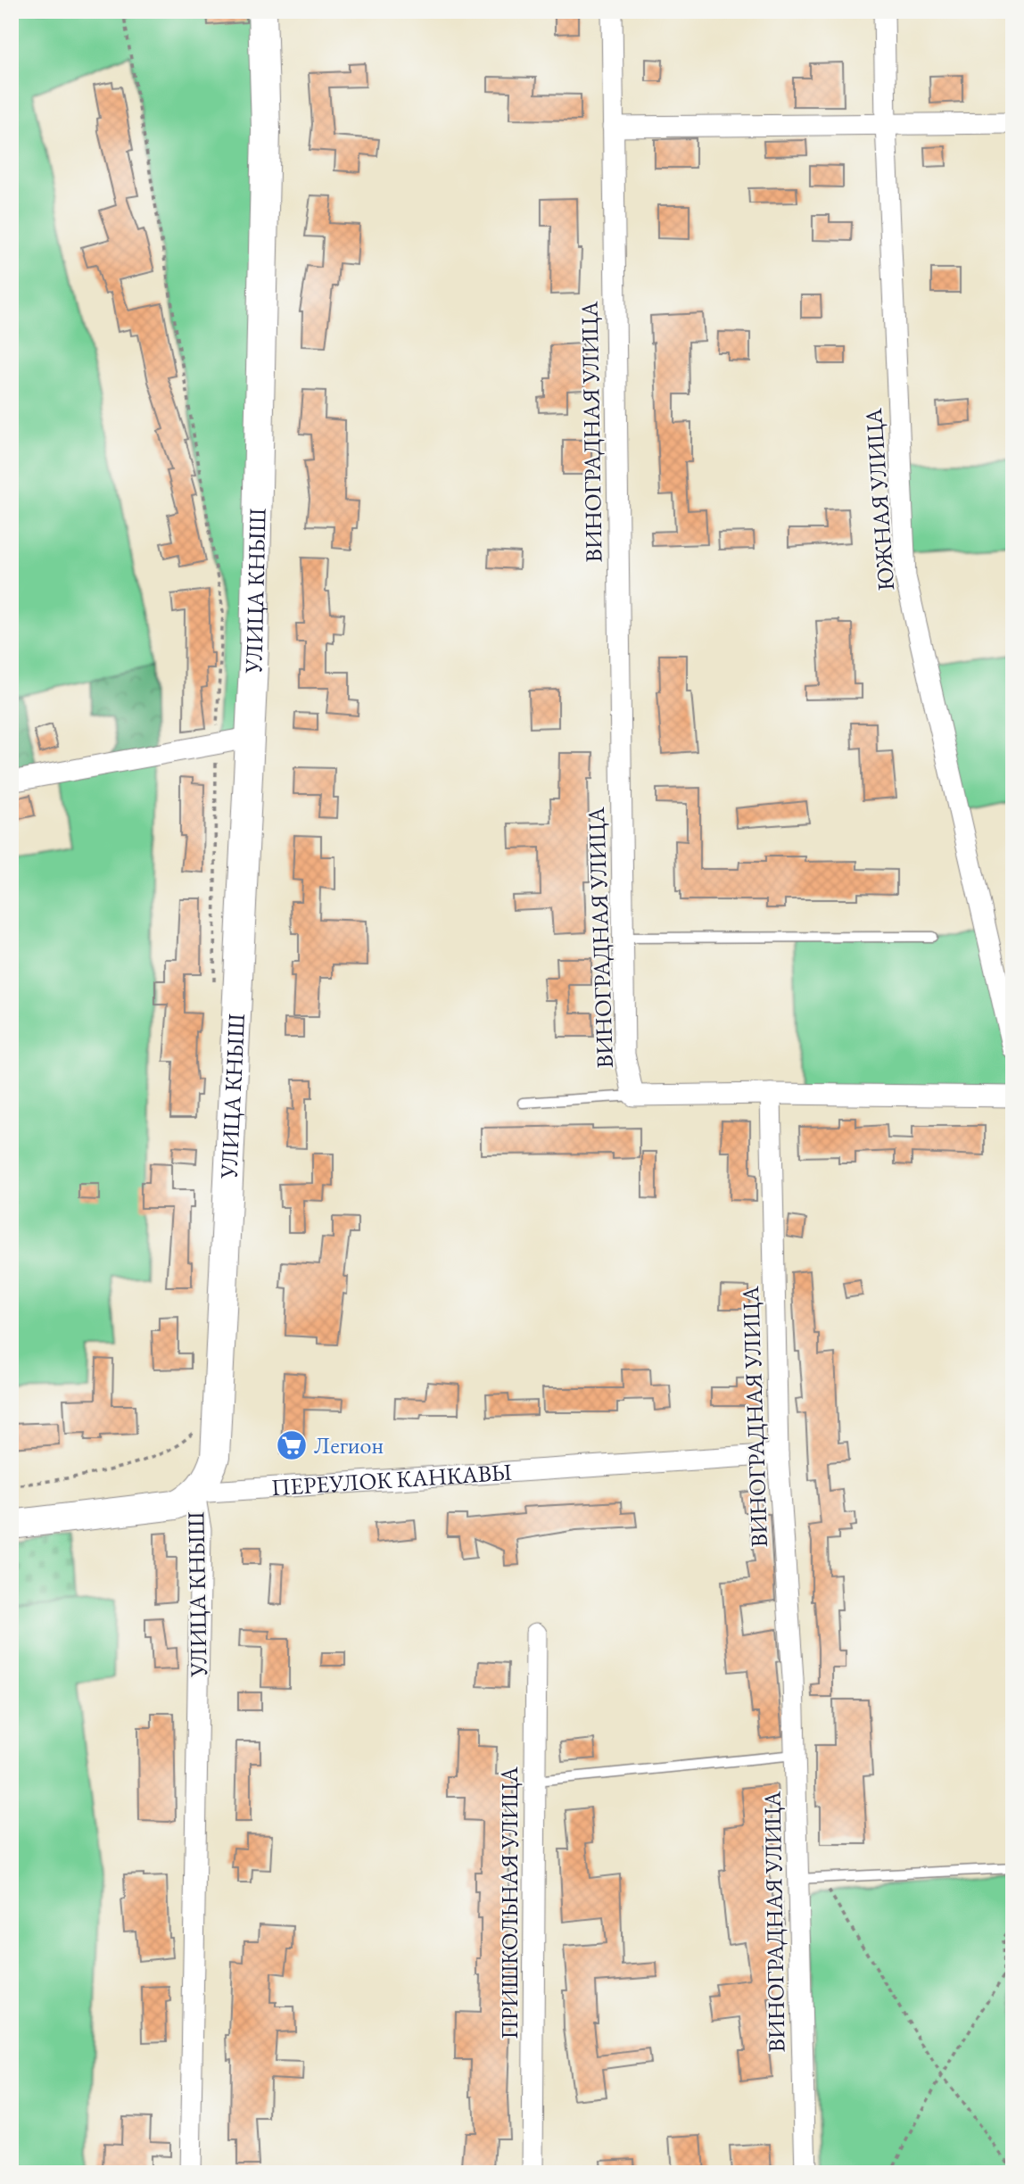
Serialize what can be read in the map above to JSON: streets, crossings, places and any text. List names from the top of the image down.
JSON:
{
  "streets": {
    "street": [
      "ВИНОГРАДНАЯ УЛИЦА",
      "ЮЖНАЯ УЛИЦА",
      "УЛИЦА КНЫШ",
      "ПЕРЕУЛОК КАНКАВЫ",
      "ПРИШКОЛЬНАЯ УЛИЦА"
    ]
  },
  "crossings": [
    ["ВИНОГРАДНАЯ УЛИЦА", "ПЕРЕУЛОК КАНКАВЫ"],
    ["УЛИЦА КНЫШ", "ПЕРЕУЛОК КАНКАВЫ"]
  ],
  "places": {
    "supermarket": ["Легион"]
  }
}
